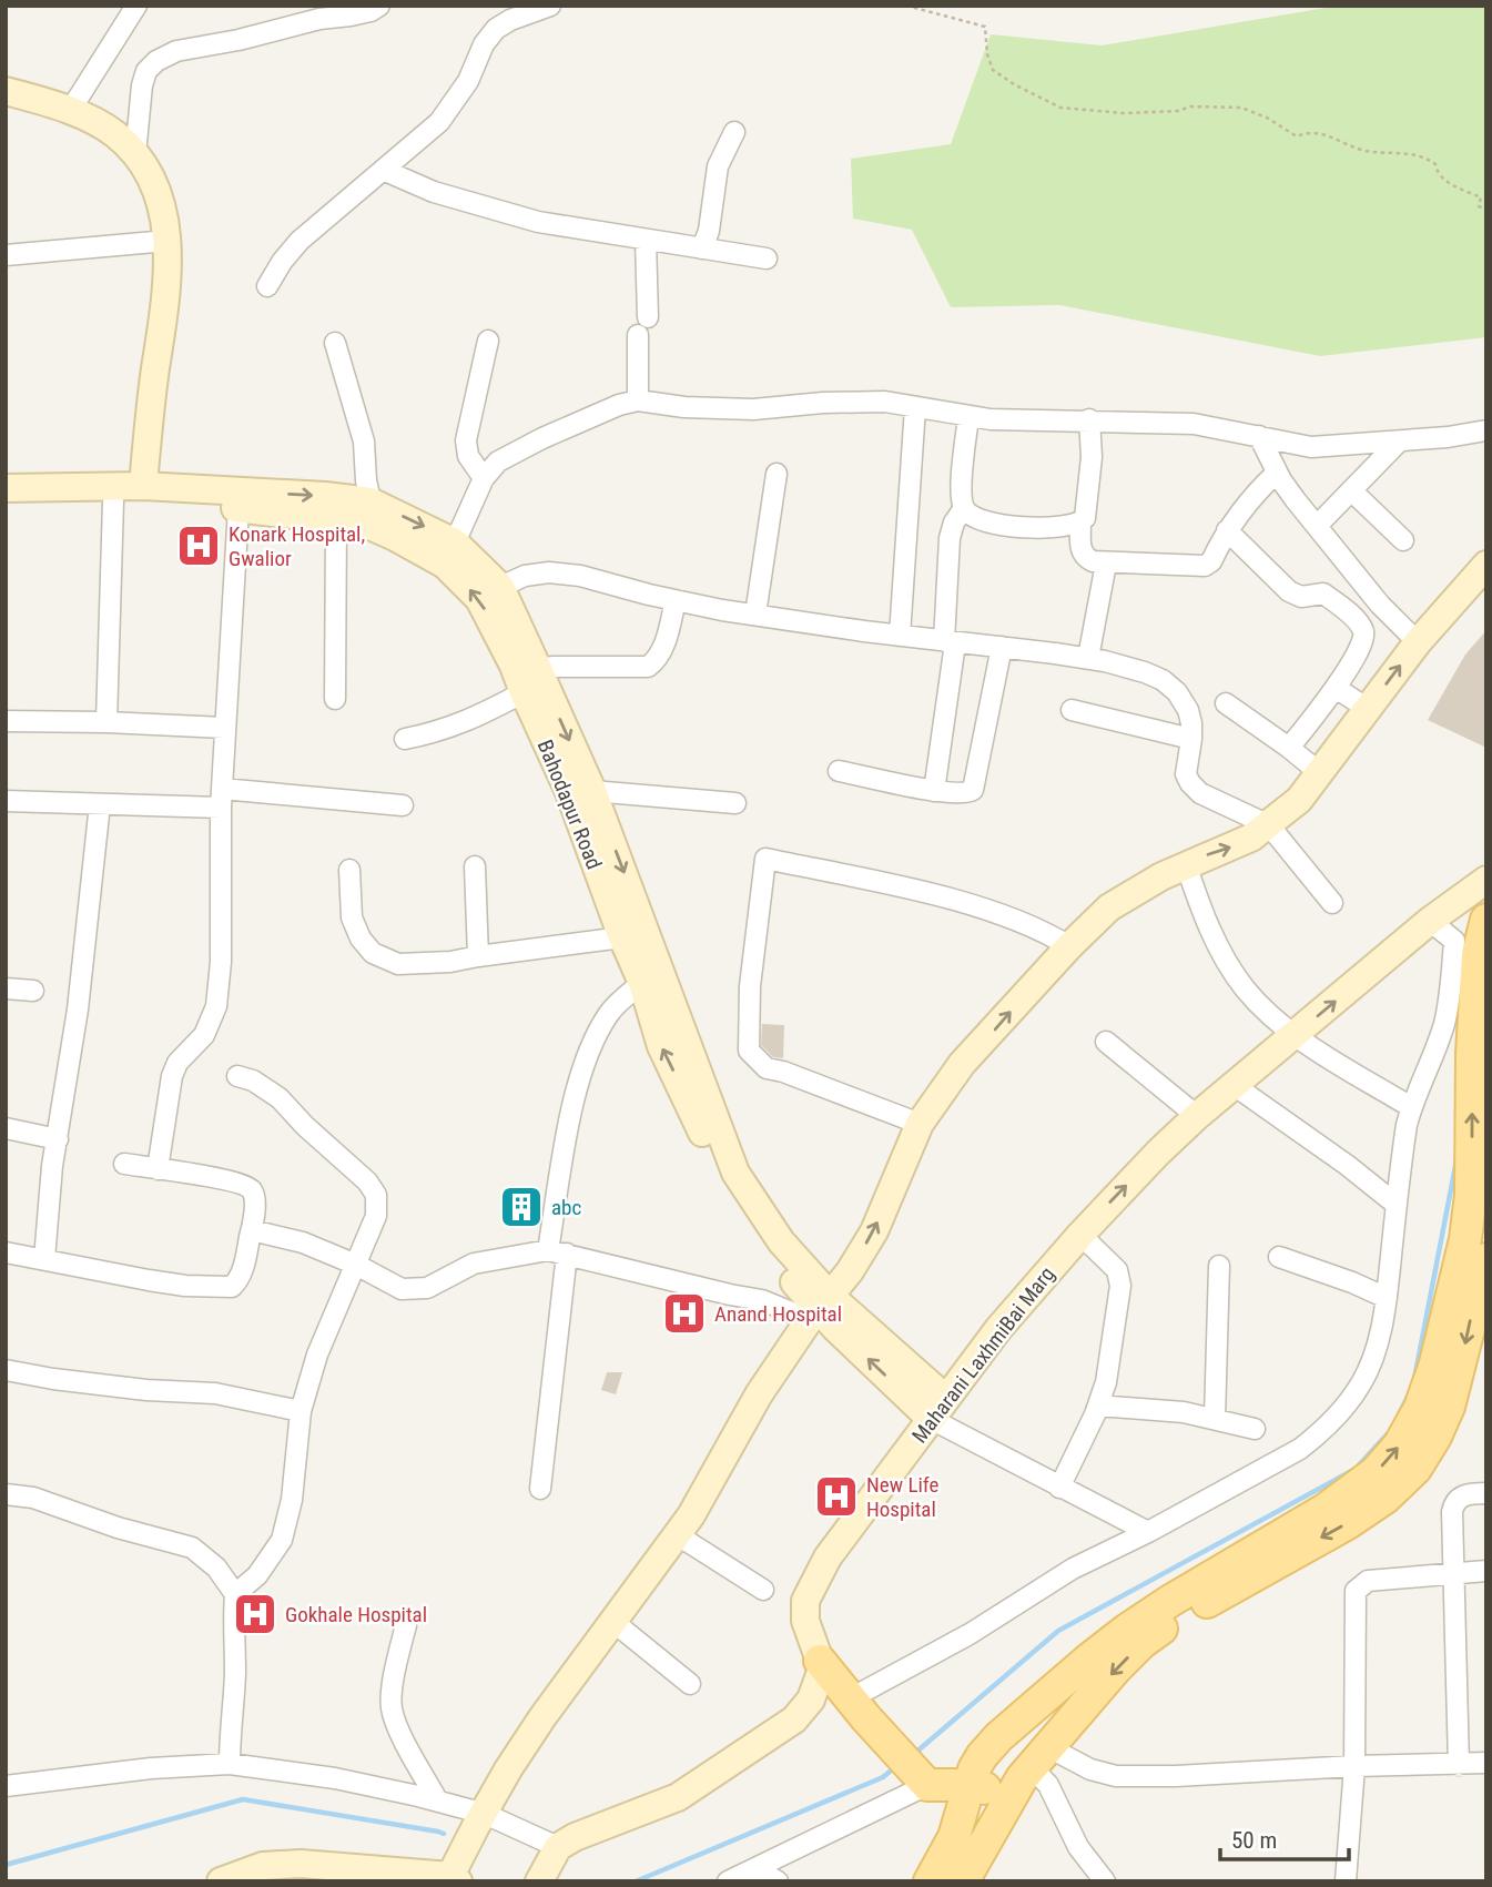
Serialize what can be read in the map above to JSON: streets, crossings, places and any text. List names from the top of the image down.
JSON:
{
  "streets": {
    "main road": ["Bahodapur Road", "Maharani LaxhmiBai Marg"]
  },
  "places": {
    "hospital": [
      "Konark Hospital, Gwalior",
      "Anand Hospital",
      "New Life Hospital",
      "Gokhale Hospital"
    ],
    "building": ["abc"]
  },
  "scale_bar": "50 m"
}
